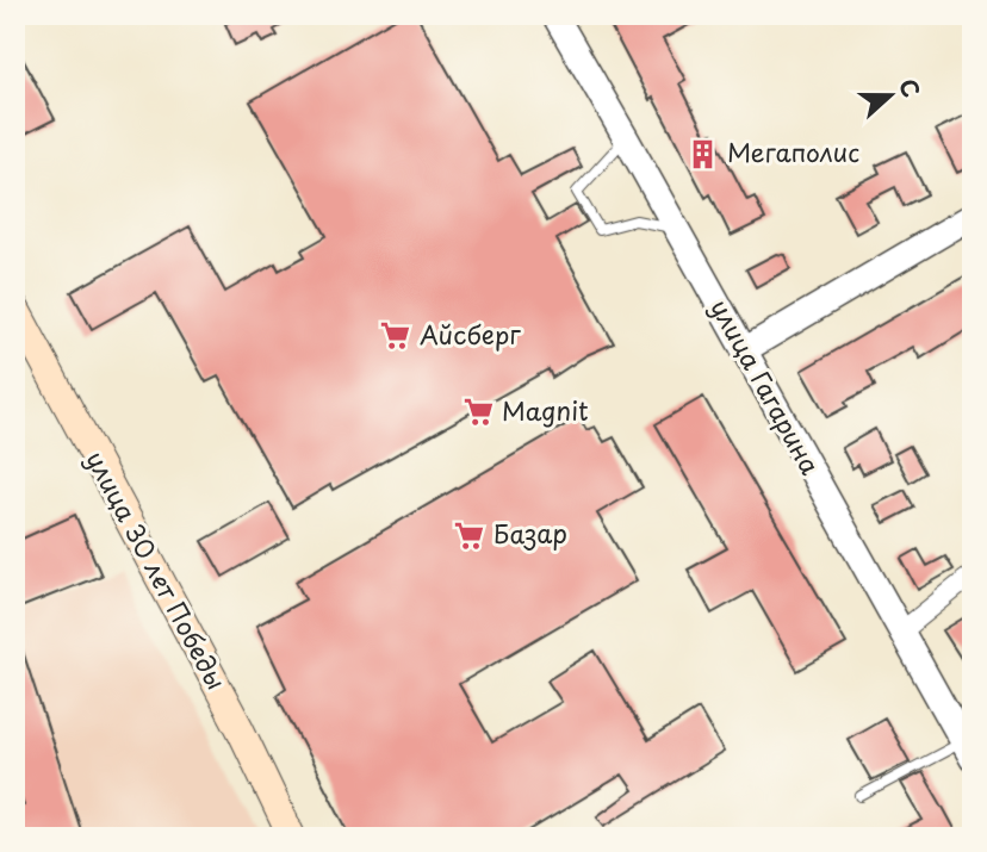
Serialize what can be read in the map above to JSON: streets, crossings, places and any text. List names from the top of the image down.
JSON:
{
  "streets": {
    "main road": ["улица 30 лет Победы"],
    "street": ["улица Гагарина"]
  },
  "places": {
    "building": ["Мегаполис"],
    "supermarket": ["Айсберг", "Magnit", "Базар"]
  },
  "north": "right"
}
